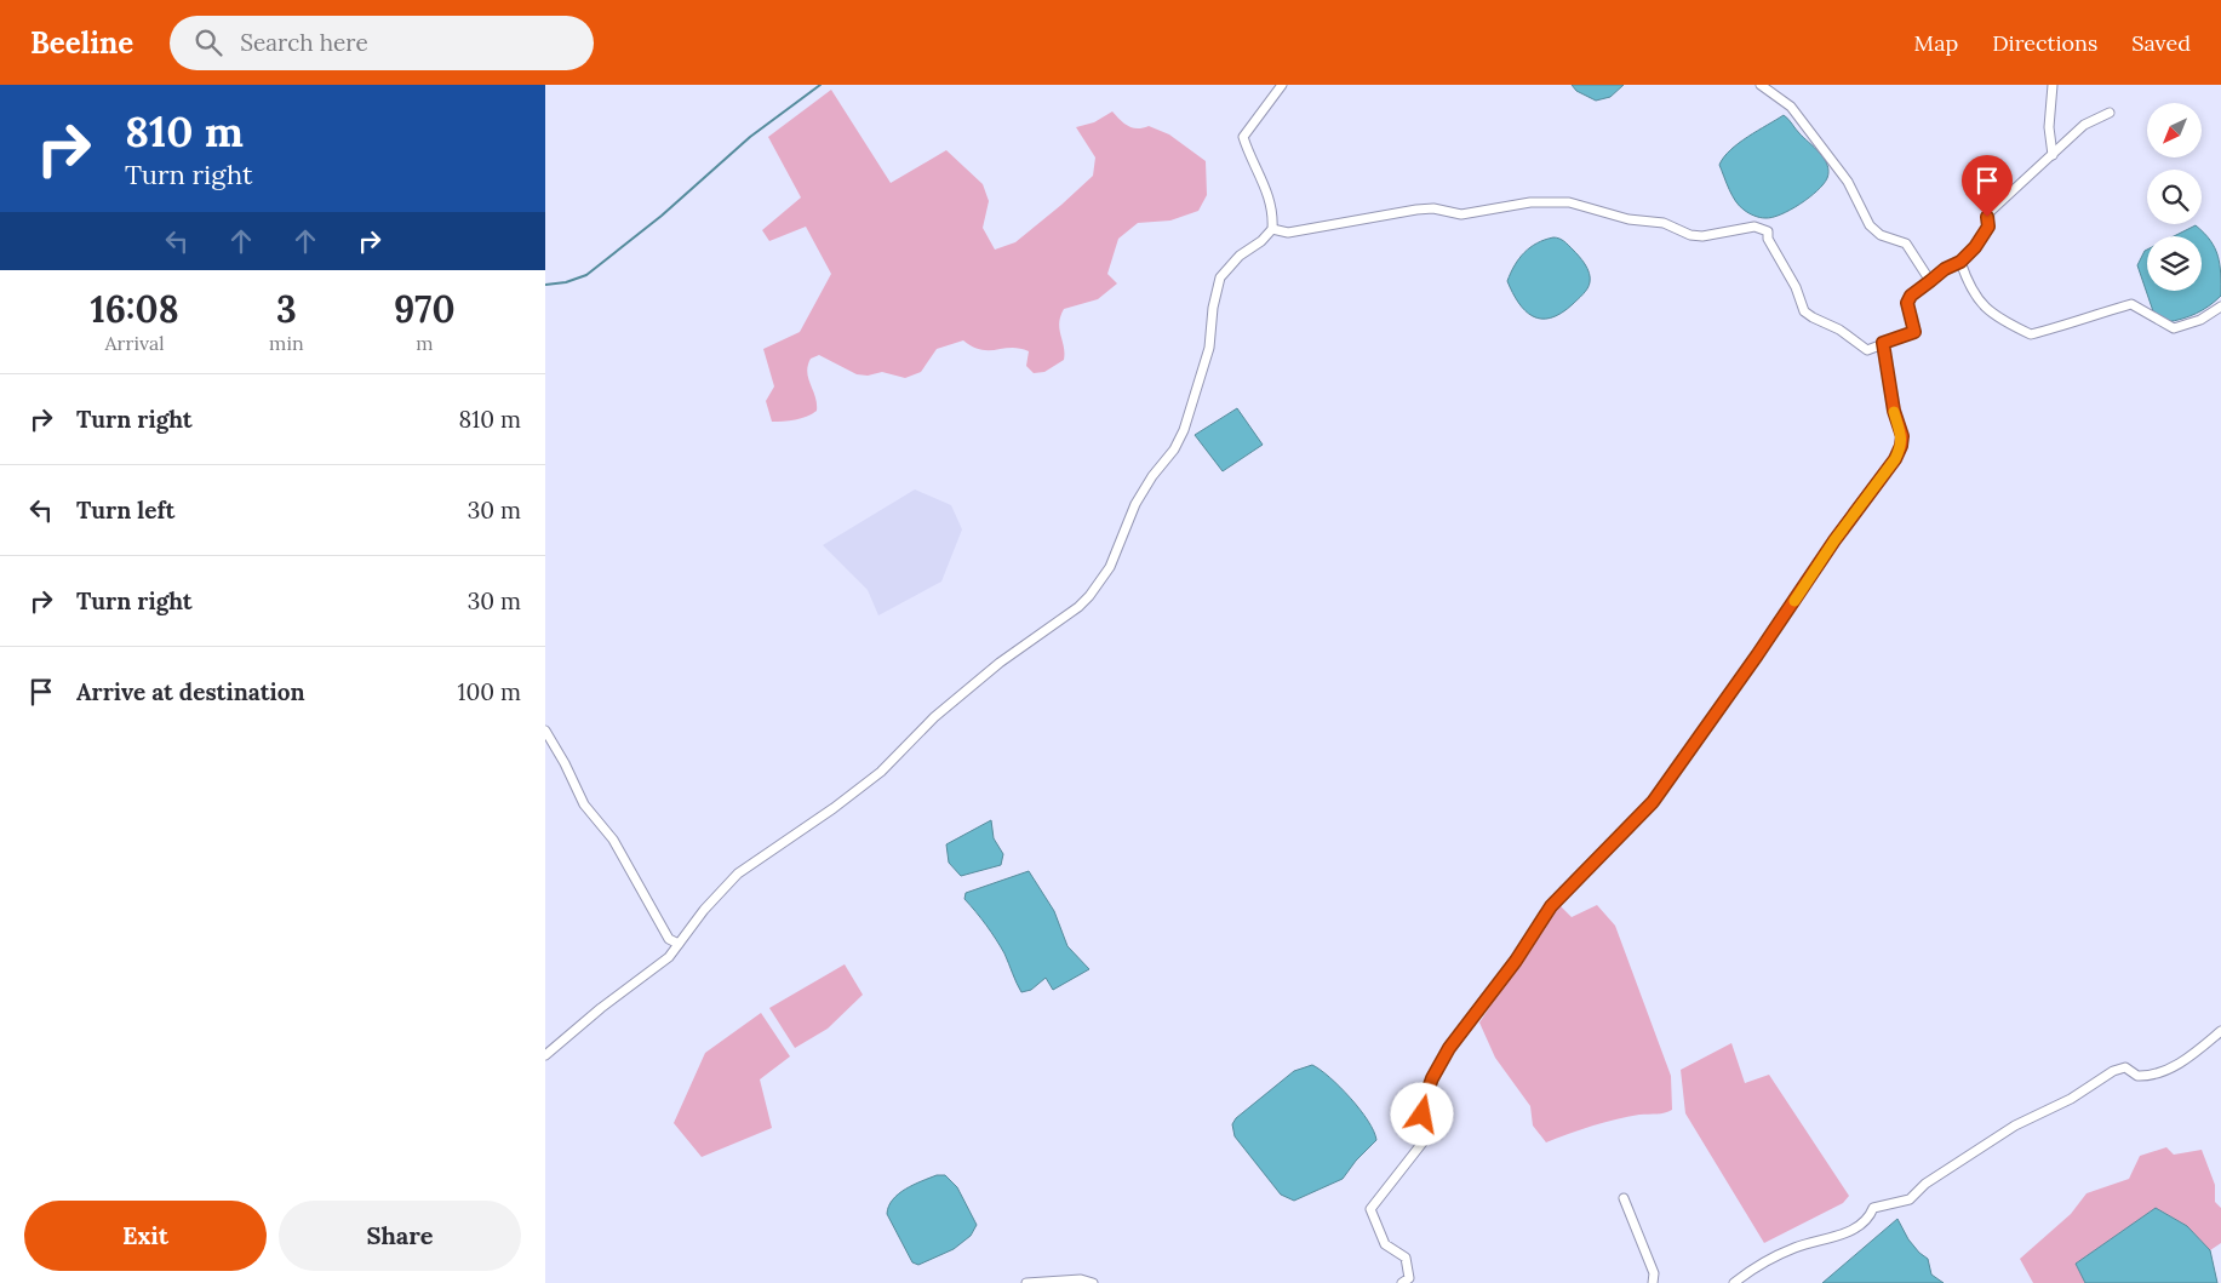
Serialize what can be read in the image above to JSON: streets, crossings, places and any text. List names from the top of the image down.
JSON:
{
  "north": "bottom left",
  "page": {
    "header": "Beeline",
    "search": "Search here",
    "nav": ["Map", "Directions", "Saved"],
    "turn": ["810 m", "Turn right"],
    "eta": [
      "16:08",
      "Arrival",
      "3",
      "min",
      "970",
      "m"
    ],
    "list": [
      {
        "name": "Turn right",
        "value": "810 m"
      },
      {
        "name": "Turn left",
        "value": "30 m"
      },
      {
        "name": "Turn right",
        "value": "30 m"
      },
      {
        "name": "Arrive at destination",
        "value": "100 m"
      }
    ],
    "buttons": ["Exit", "Share"]
  }
}
